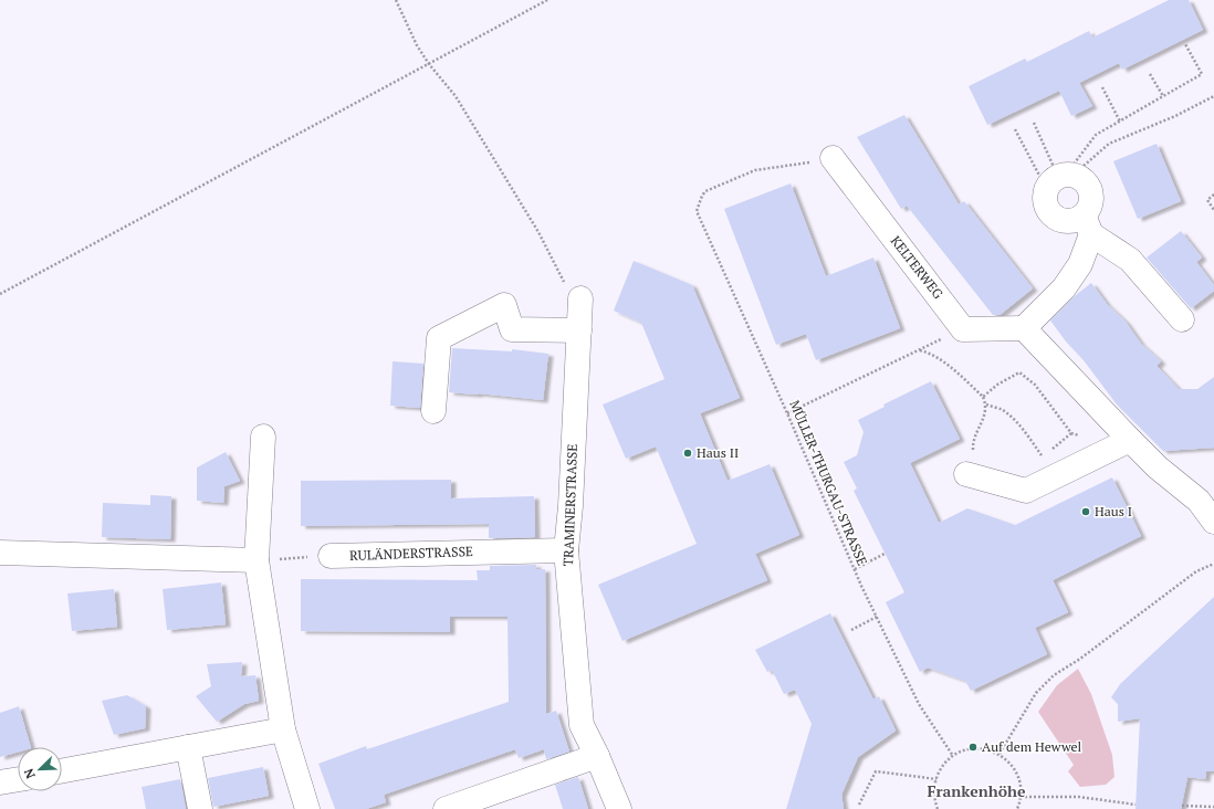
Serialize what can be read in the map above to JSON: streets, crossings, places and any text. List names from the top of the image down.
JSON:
{
  "streets": {
    "street": ["KELTERWEG", "TRAMINERSTRASSE", "RULÄNDERSTRASSE"],
    "path": ["MÜLLER-THURGAU-STRASSE"]
  },
  "crossings": [
    ["KELTERWEG", "MÜLLER-THURGAU-STRASSE"],
    ["TRAMINERSTRASSE", "RULÄNDERSTRASSE"]
  ],
  "districts": ["Frankenhöhe"],
  "places": ["Haus II", "Haus I", "Auf dem Hewwel"],
  "north": "bottom left"
}
